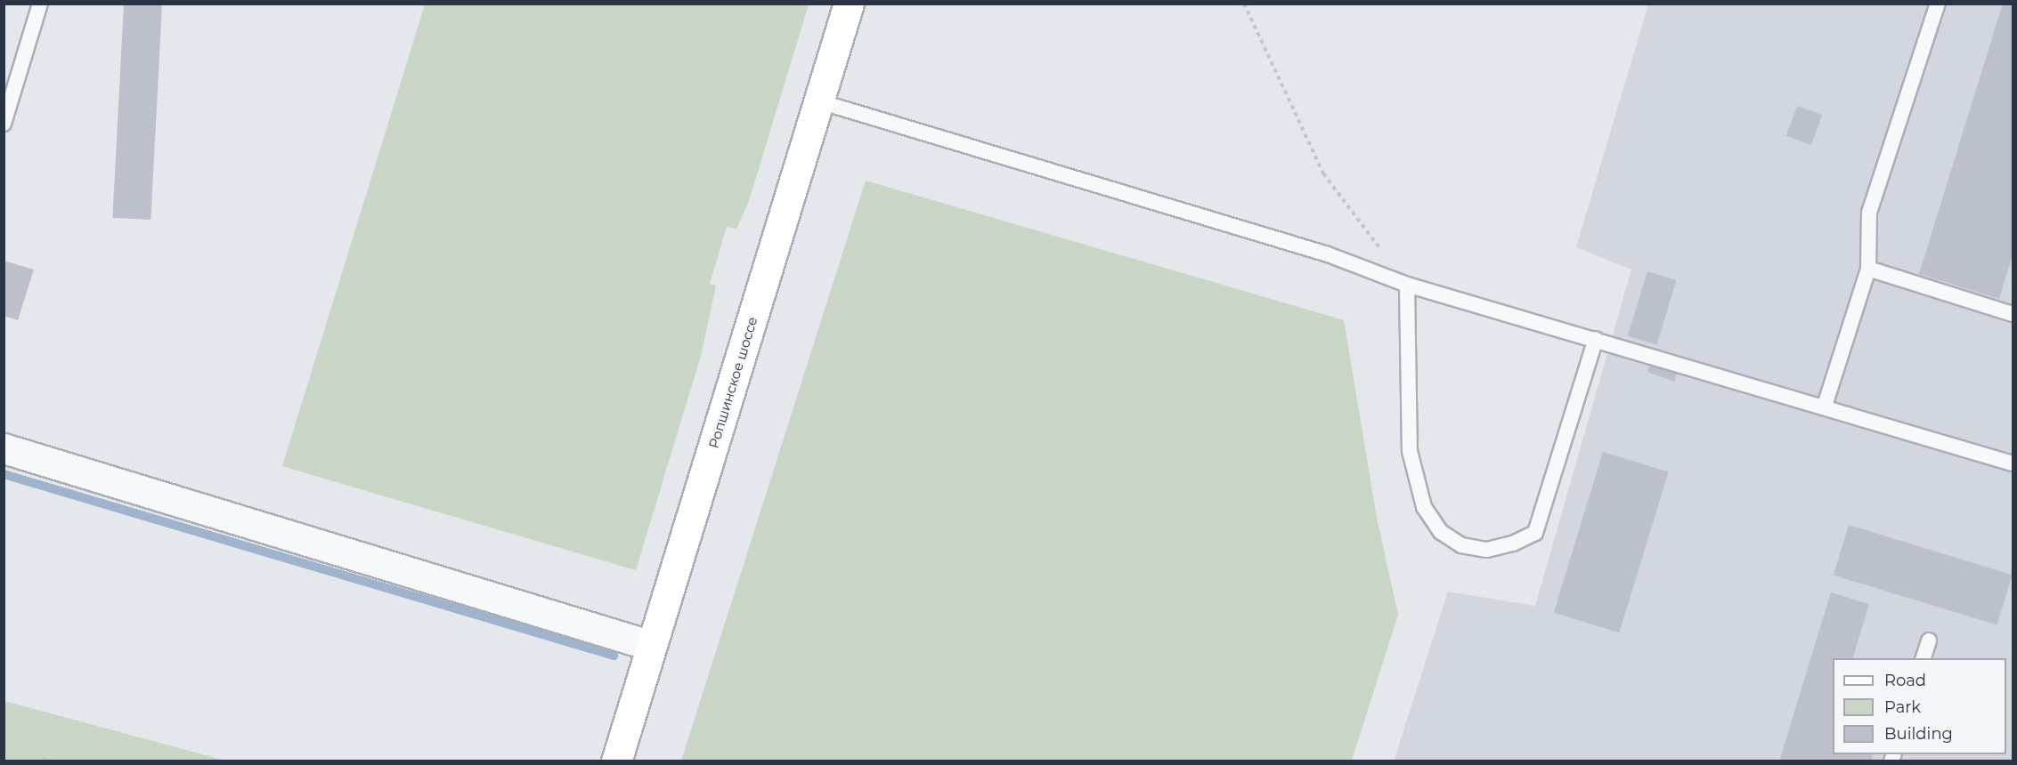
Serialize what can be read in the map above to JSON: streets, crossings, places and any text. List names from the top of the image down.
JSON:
{
  "streets": {
    "main road": ["Ропшинское шоссе"]
  },
  "legend": ["Road", "Park", "Building"]
}
